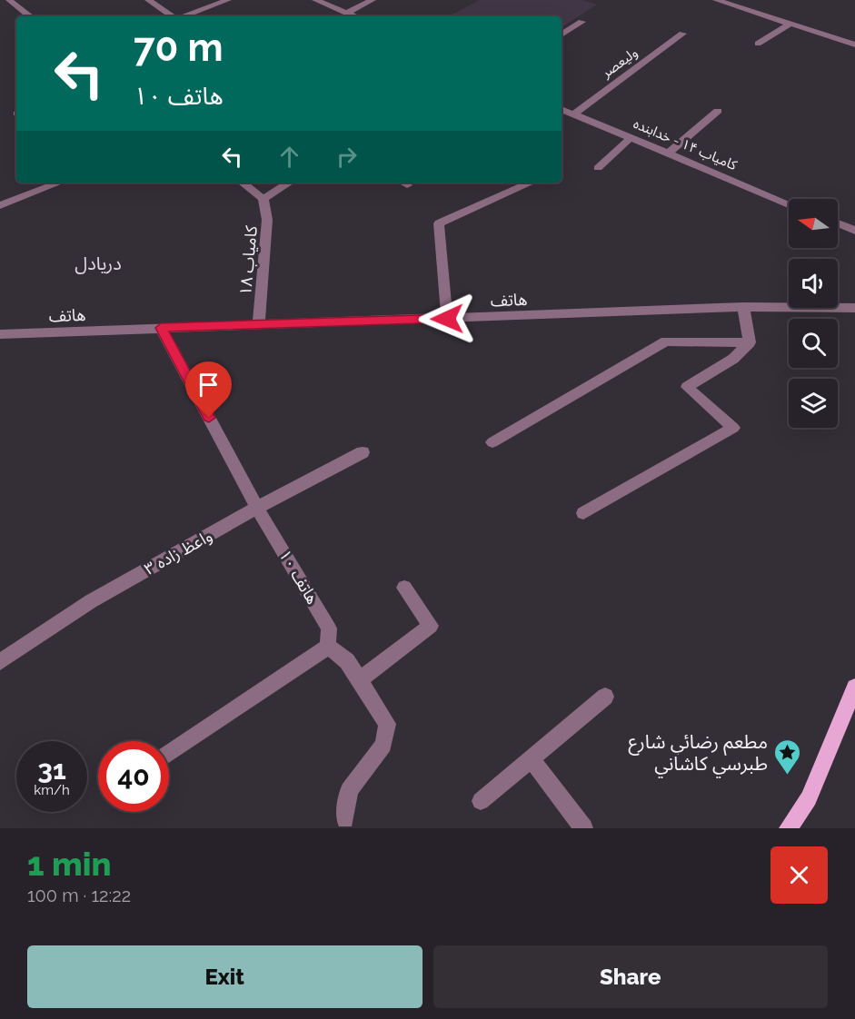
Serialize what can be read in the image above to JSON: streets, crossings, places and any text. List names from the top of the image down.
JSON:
{
  "streets": {
    "street": [
      "ولیعصر",
      "کامیاب ۱۴ - خدابنده",
      "کامیاب ۱۸",
      "هاتف",
      "واعظ زاده ۳",
      "هاتف ۱۰"
    ]
  },
  "crossings": [
    ["ولیعصر", "کامیاب ۱۴ - خدابنده"],
    ["کامیاب ۱۸", "هاتف"],
    ["هاتف", "هاتف ۱۰"],
    ["واعظ زاده ۳", "هاتف ۱۰"]
  ],
  "districts": ["دریادل"],
  "places": {
    "place": ["مطعم رضائي شارع طبرسي كاشاني"]
  },
  "north": "left",
  "page": {
    "turn": ["70 m", "هاتف ۱۰"],
    "speed": "31 km/h",
    "limit": "40",
    "heading": ["1 min", "100 m · 12:22"],
    "buttons": ["Exit", "Share"]
  }
}
